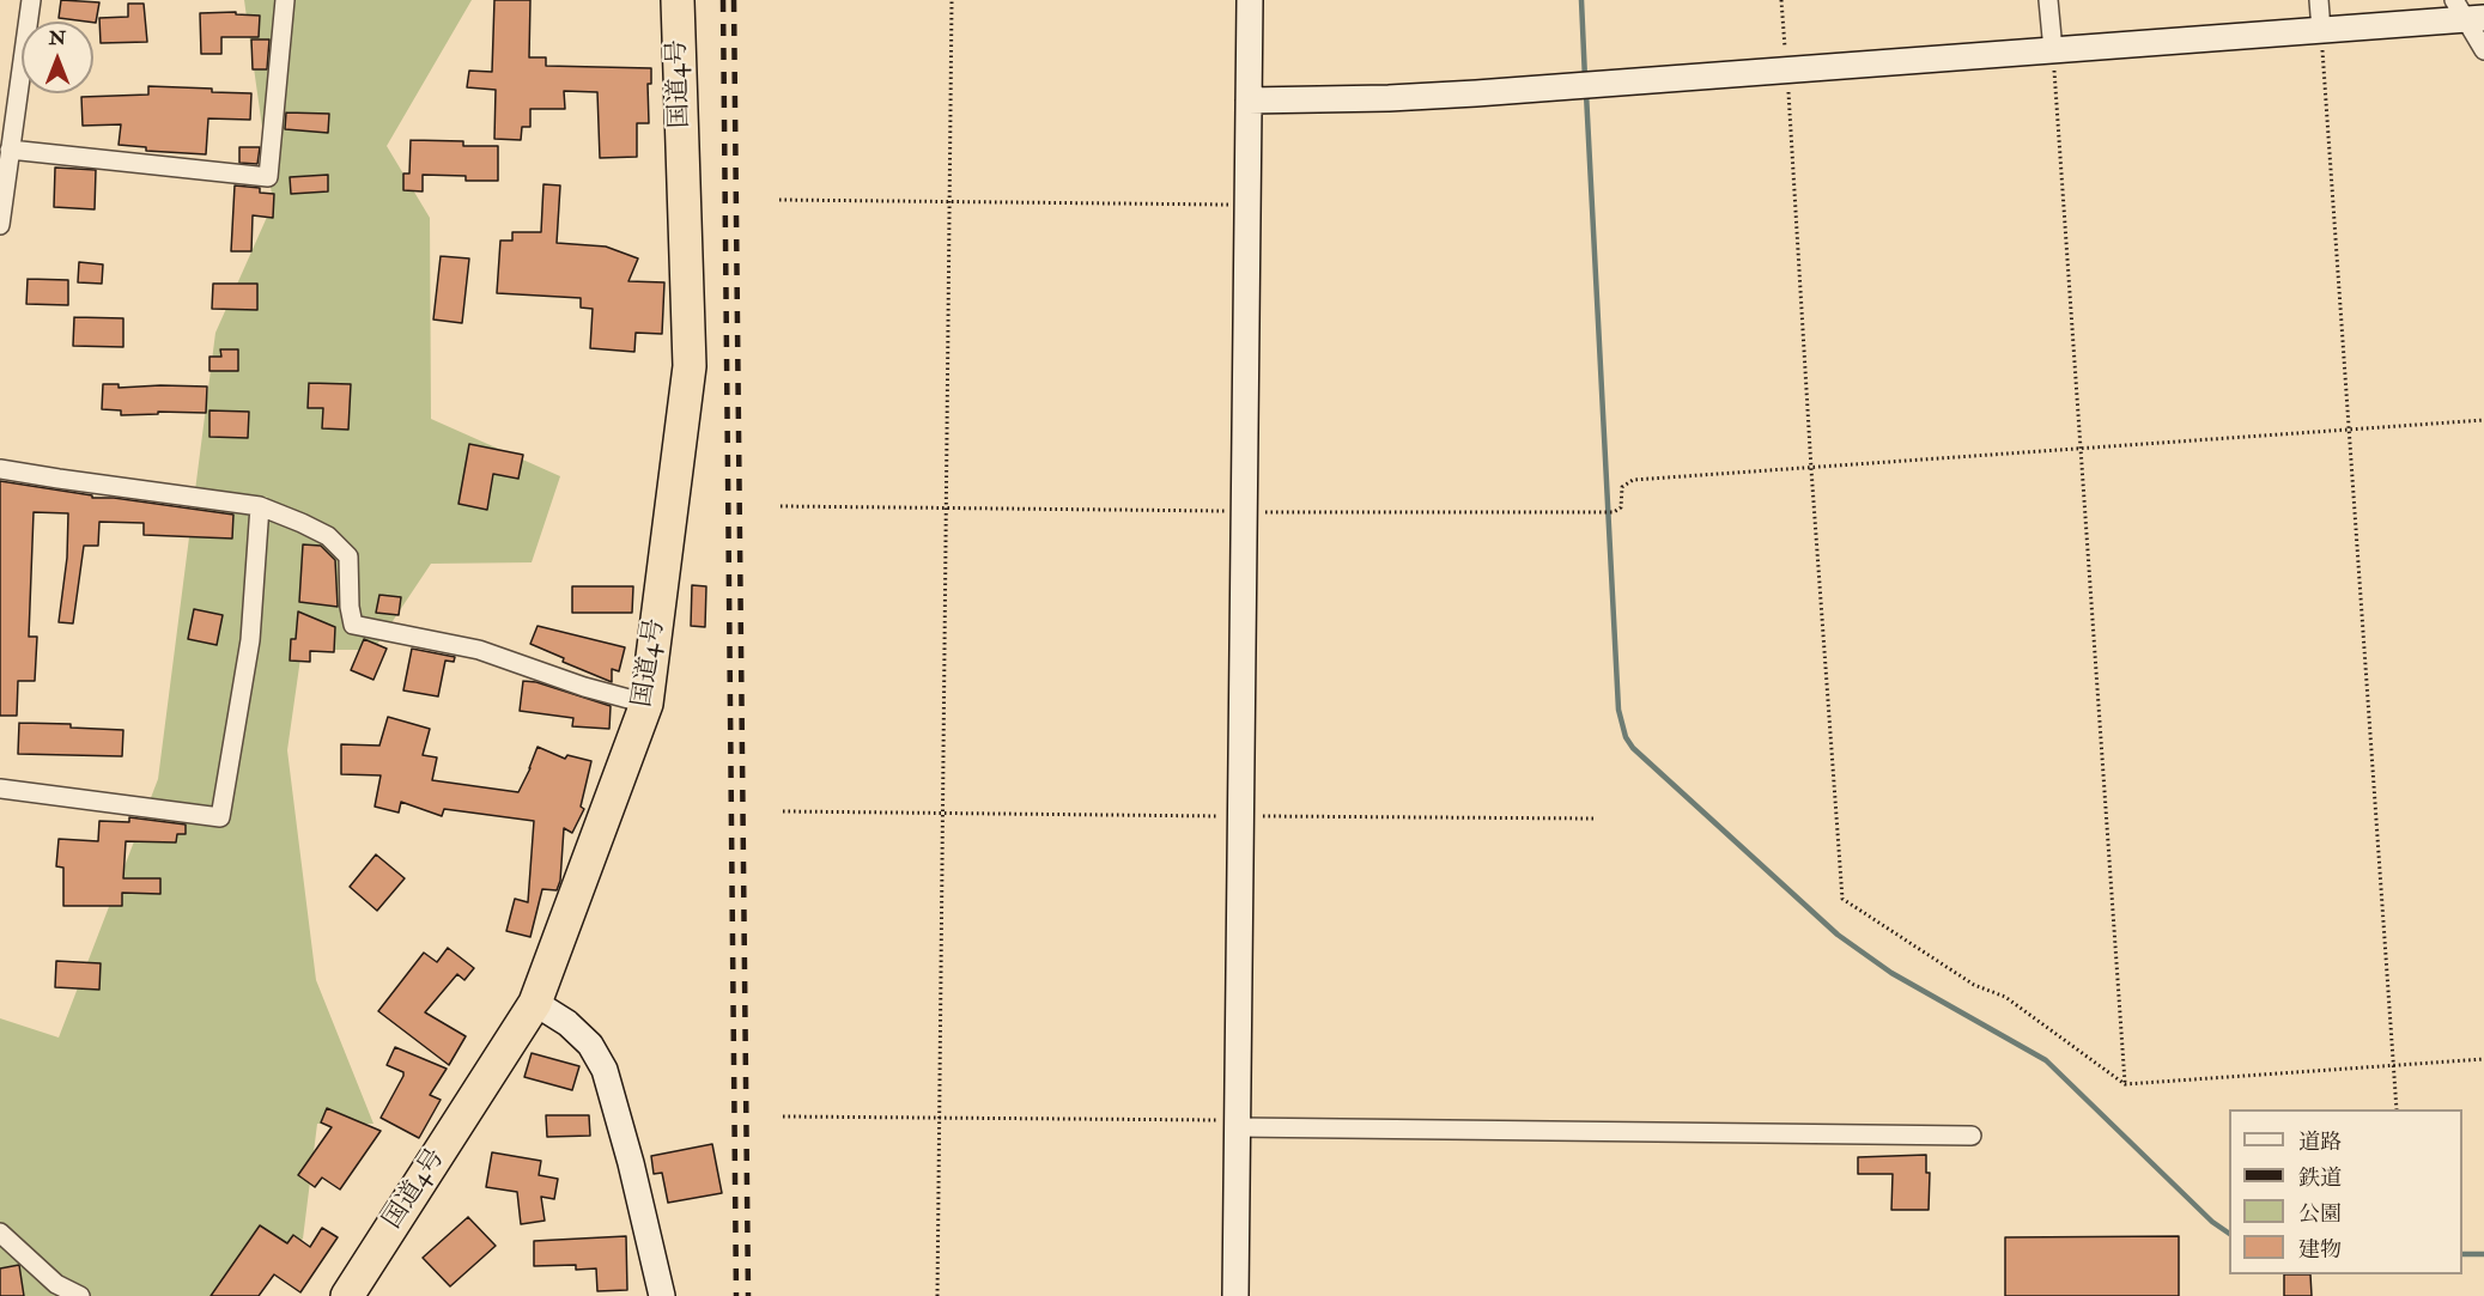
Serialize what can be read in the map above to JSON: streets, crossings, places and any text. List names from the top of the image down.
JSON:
{
  "streets": {
    "highway": ["国道4号"]
  },
  "legend": [
    "道路",
    "鉄道",
    "公園",
    "建物"
  ],
  "north": "top"
}
